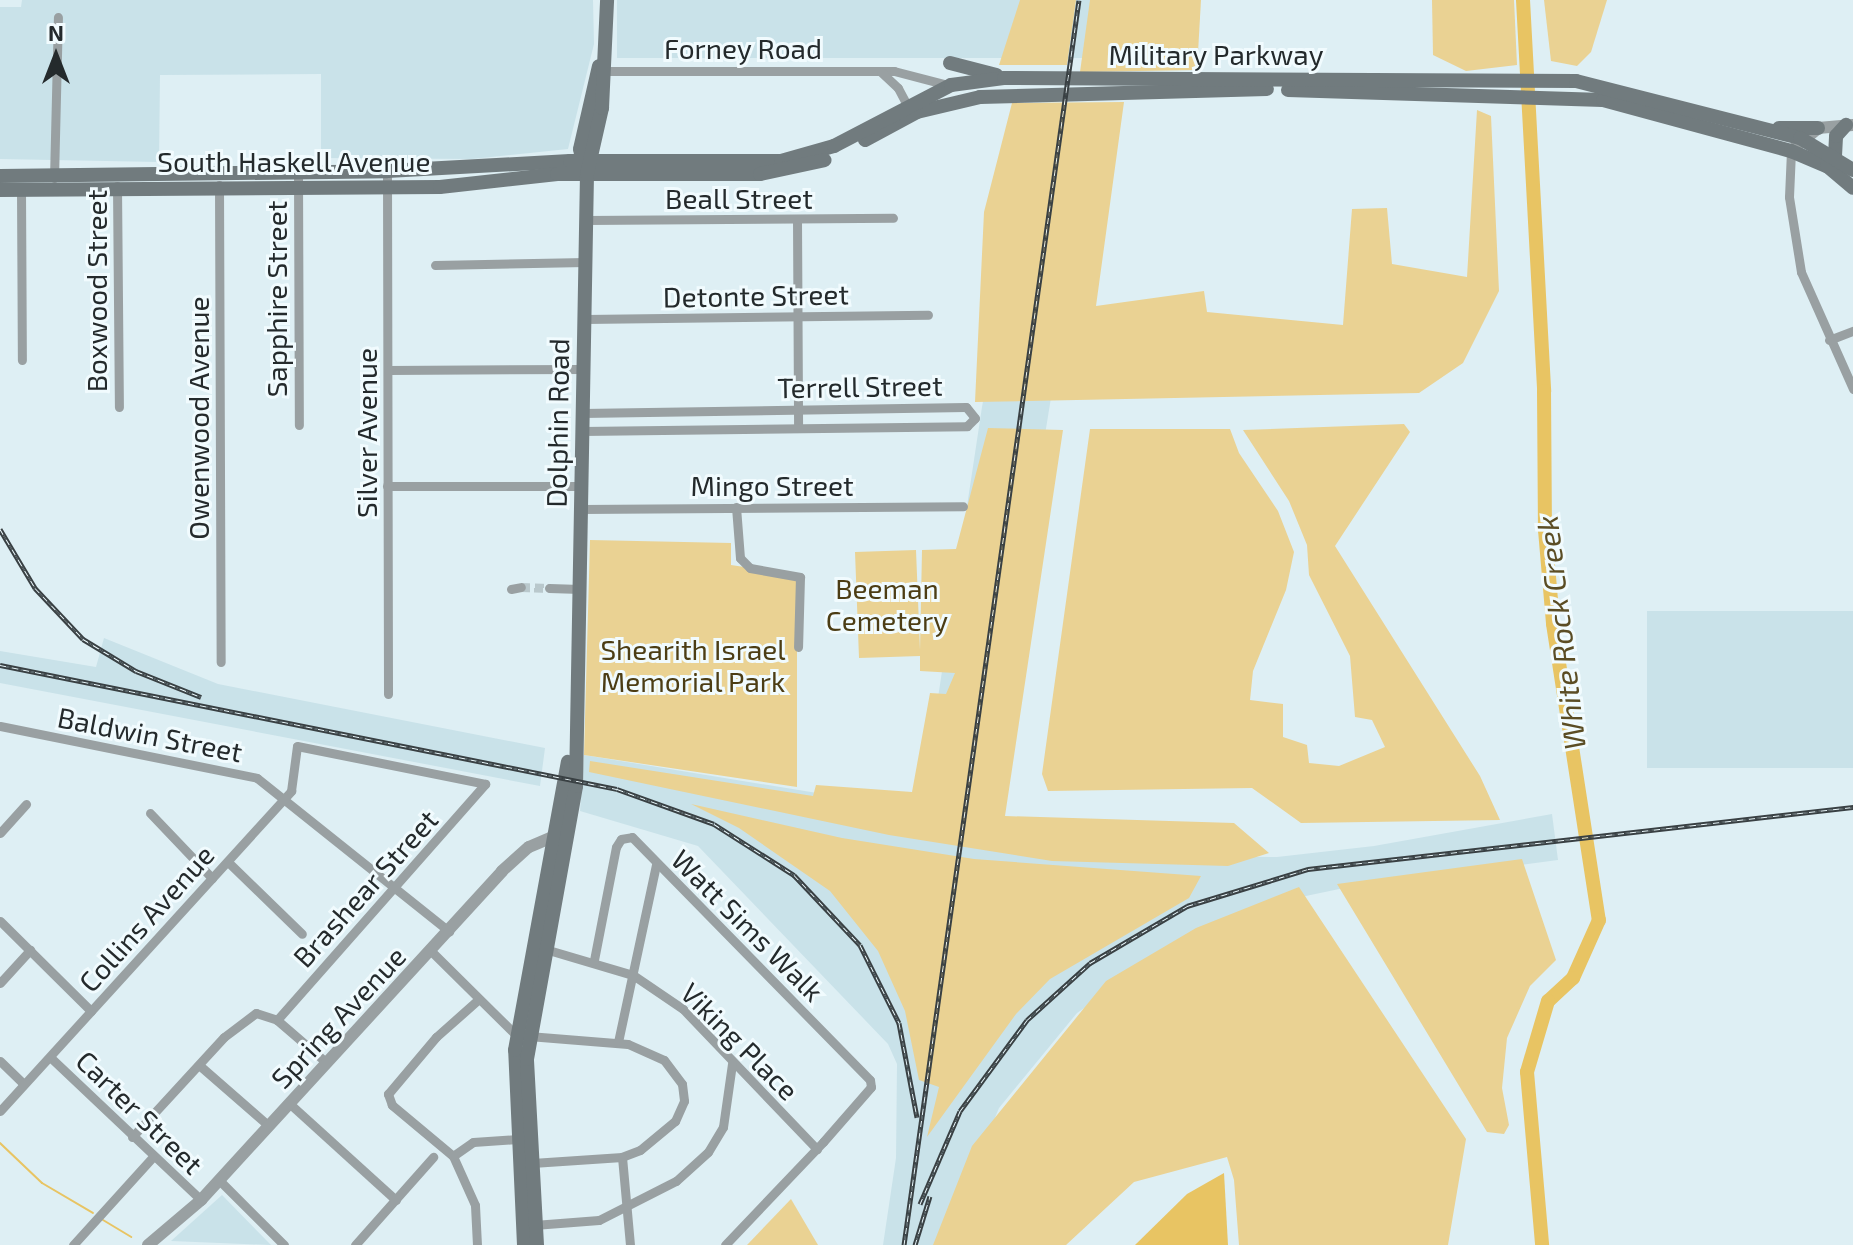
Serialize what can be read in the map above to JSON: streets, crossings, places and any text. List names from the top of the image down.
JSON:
{
  "streets": {
    "main road": ["Military Parkway", "South Haskell Avenue", "Dolphin Road"],
    "street": [
      "Forney Road",
      "Beall Street",
      "Boxwood Street",
      "Detonte Street",
      "Sapphire Street",
      "Terrell Street",
      "Owenwood Avenue",
      "Silver Avenue",
      "Mingo Street",
      "Baldwin Street",
      "Brashear Street",
      "Collins Avenue",
      "Watt Sims Walk",
      "Spring Avenue",
      "Viking Place",
      "Carter Street"
    ]
  },
  "crossings": [
    ["Forney Road", "Military Parkway"],
    ["Forney Road", "Dolphin Road"],
    ["Military Parkway", "South Haskell Avenue"],
    ["Military Parkway", "Dolphin Road"],
    ["South Haskell Avenue", "Boxwood Street"],
    ["South Haskell Avenue", "Sapphire Street"],
    ["South Haskell Avenue", "Owenwood Avenue"],
    ["South Haskell Avenue", "Dolphin Road"],
    ["South Haskell Avenue", "Silver Avenue"],
    ["Beall Street", "Dolphin Road"],
    ["Detonte Street", "Dolphin Road"],
    ["Terrell Street", "Dolphin Road"],
    ["Dolphin Road", "Mingo Street"],
    ["Dolphin Road", "Spring Avenue"],
    ["Dolphin Road", "Viking Place"],
    ["Baldwin Street", "Brashear Street"],
    ["Baldwin Street", "Collins Avenue"],
    ["Baldwin Street", "Spring Avenue"],
    ["Brashear Street", "Collins Avenue"],
    ["Collins Avenue", "Carter Street"],
    ["Watt Sims Walk", "Viking Place"],
    ["Spring Avenue", "Carter Street"]
  ],
  "water": ["White Rock Creek"],
  "parks": ["Beeman Cemetery", "Shearith Israel Memorial Park"],
  "north": "top"
}
